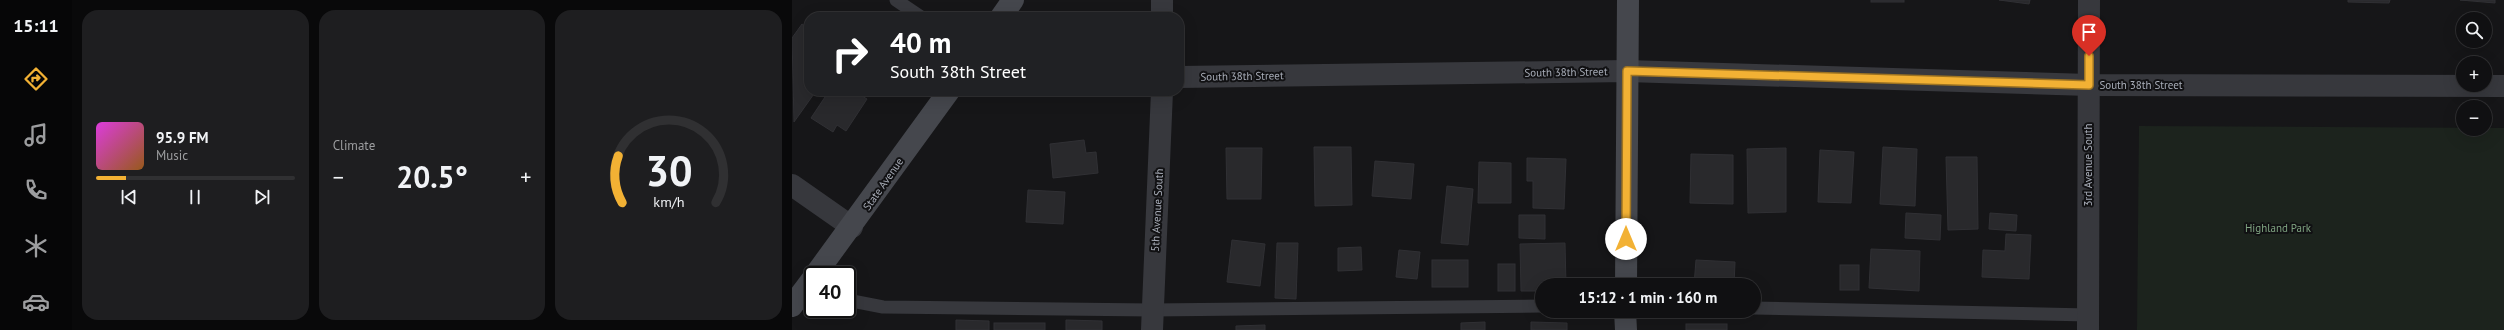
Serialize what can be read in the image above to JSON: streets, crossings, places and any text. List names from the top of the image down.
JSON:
{
  "streets": {
    "street": [
      "South 38th Street",
      "3rd Avenue South",
      "State Avenue",
      "5th Avenue South"
    ]
  },
  "crossings": [
    ["South 38th Street", "3rd Avenue South"]
  ],
  "parks": ["Highland Park"],
  "page": {
    "tabs": "15:11",
    "tile": "Climate",
    "map_buttons": ["+", "−"],
    "turn": ["40 m", "South 38th Street"],
    "song": ["95.9 FM", "Music"],
    "heat": ["−", "20.5°", "+"],
    "limit": "40",
    "trip": "15:12 · 1 min · 160 m",
    "gauge": ["30", "km/h"]
  }
}
